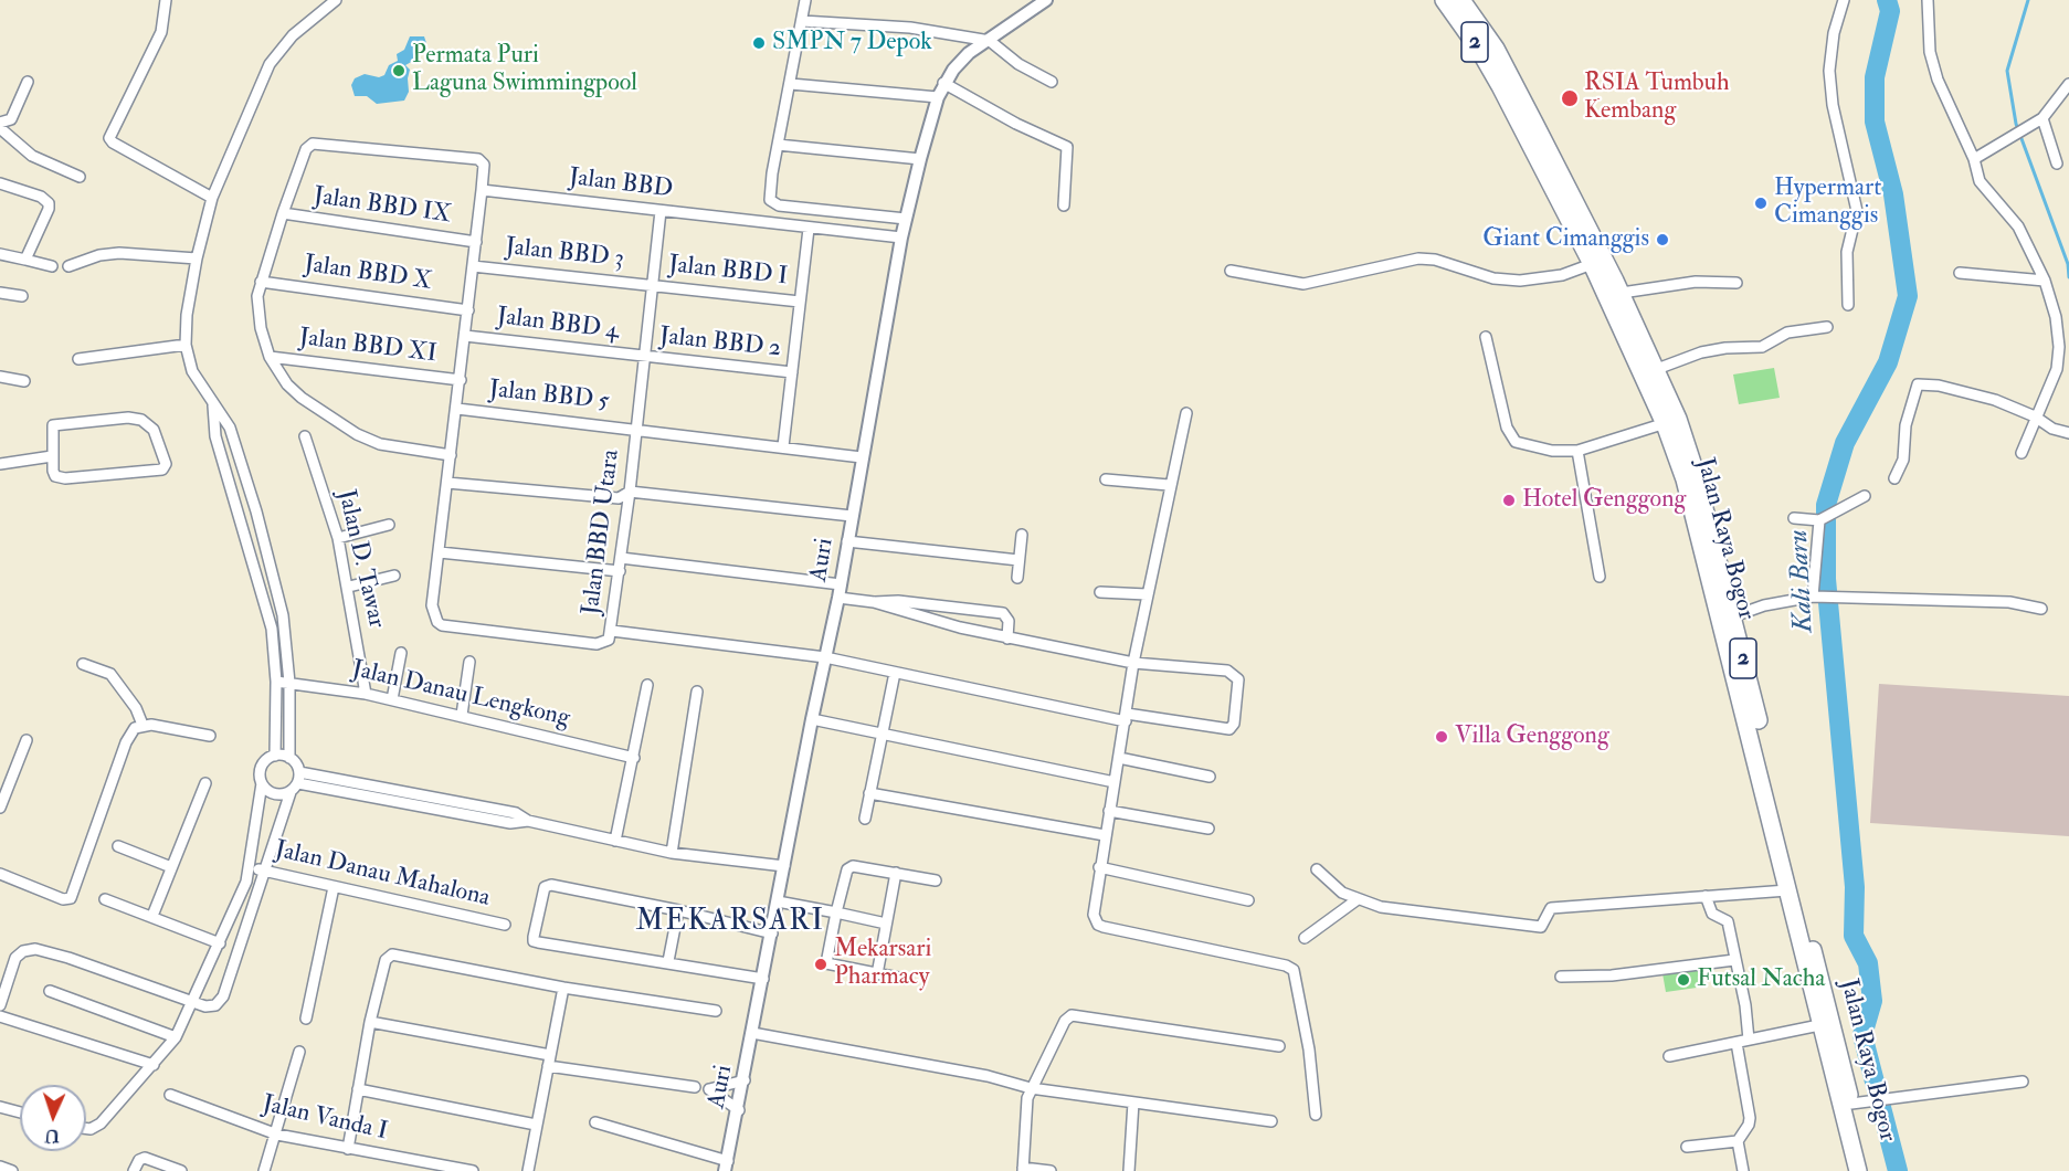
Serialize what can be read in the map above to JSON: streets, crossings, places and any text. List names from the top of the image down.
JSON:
{
  "streets": {
    "highway": ["2", "Jalan Raya Bogor"],
    "street": [
      "Jalan BBD",
      "Jalan BBD IX",
      "Jalan BBD 3",
      "Jalan BBD I",
      "Jalan BBD X",
      "Jalan BBD 4",
      "Jalan BBD 2",
      "Jalan BBD XI",
      "Jalan BBD 5",
      "Jalan BBD Utara",
      "Jalan D. Tawar",
      "Auri",
      "Jalan Danau Lengkong",
      "Jalan Danau Mahalona",
      "Jalan Vanda I"
    ]
  },
  "crossings": [
    ["Jalan BBD", "Jalan BBD Utara"],
    ["Jalan BBD", "Auri"],
    ["Jalan BBD 3", "Jalan BBD I"],
    ["Jalan BBD 3", "Jalan BBD Utara"],
    ["Jalan BBD I", "Jalan BBD Utara"],
    ["Jalan BBD 4", "Jalan BBD 2"],
    ["Jalan BBD 4", "Jalan BBD Utara"],
    ["Jalan BBD 2", "Jalan BBD Utara"],
    ["Jalan BBD XI", "Jalan BBD Utara"],
    ["Jalan BBD 5", "Jalan BBD Utara"],
    ["Jalan BBD 5", "Auri"],
    ["Jalan D. Tawar", "Jalan Danau Lengkong"]
  ],
  "districts": ["MEKARSARI"],
  "water": ["Kali Baru"],
  "places": [
    "SMPN 7 Depok",
    "Permata Puri Laguna Swimmingpool",
    "RSIA Tumbuh Kembang",
    "Hypermart Cimanggis",
    "Giant Cimanggis",
    "Hotel Genggong",
    "Villa Genggong",
    "Mekarsari Pharmacy",
    "Futsal Nacha"
  ],
  "north": "bottom"
}
